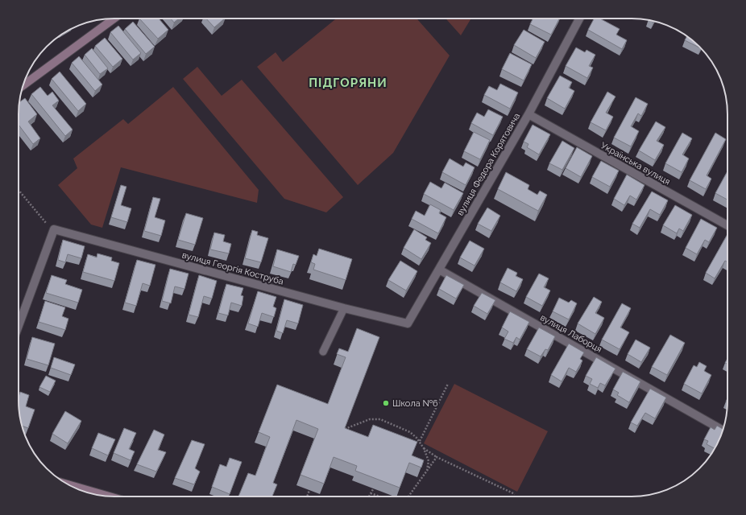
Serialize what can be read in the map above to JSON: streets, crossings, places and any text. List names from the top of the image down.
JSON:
{
  "streets": {
    "street": [
      "Українська вулиця",
      "вулиця Федора Корятовича",
      "вулиця Георгія Коструба",
      "вулиця Лаборця"
    ]
  },
  "crossings": [
    ["Українська вулиця", "вулиця Федора Корятовича"],
    ["вулиця Федора Корятовича", "вулиця Георгія Коструба"],
    ["вулиця Федора Корятовича", "вулиця Лаборця"]
  ],
  "districts": ["ПІДГОРЯНИ"],
  "places": ["Школа №6"]
}
